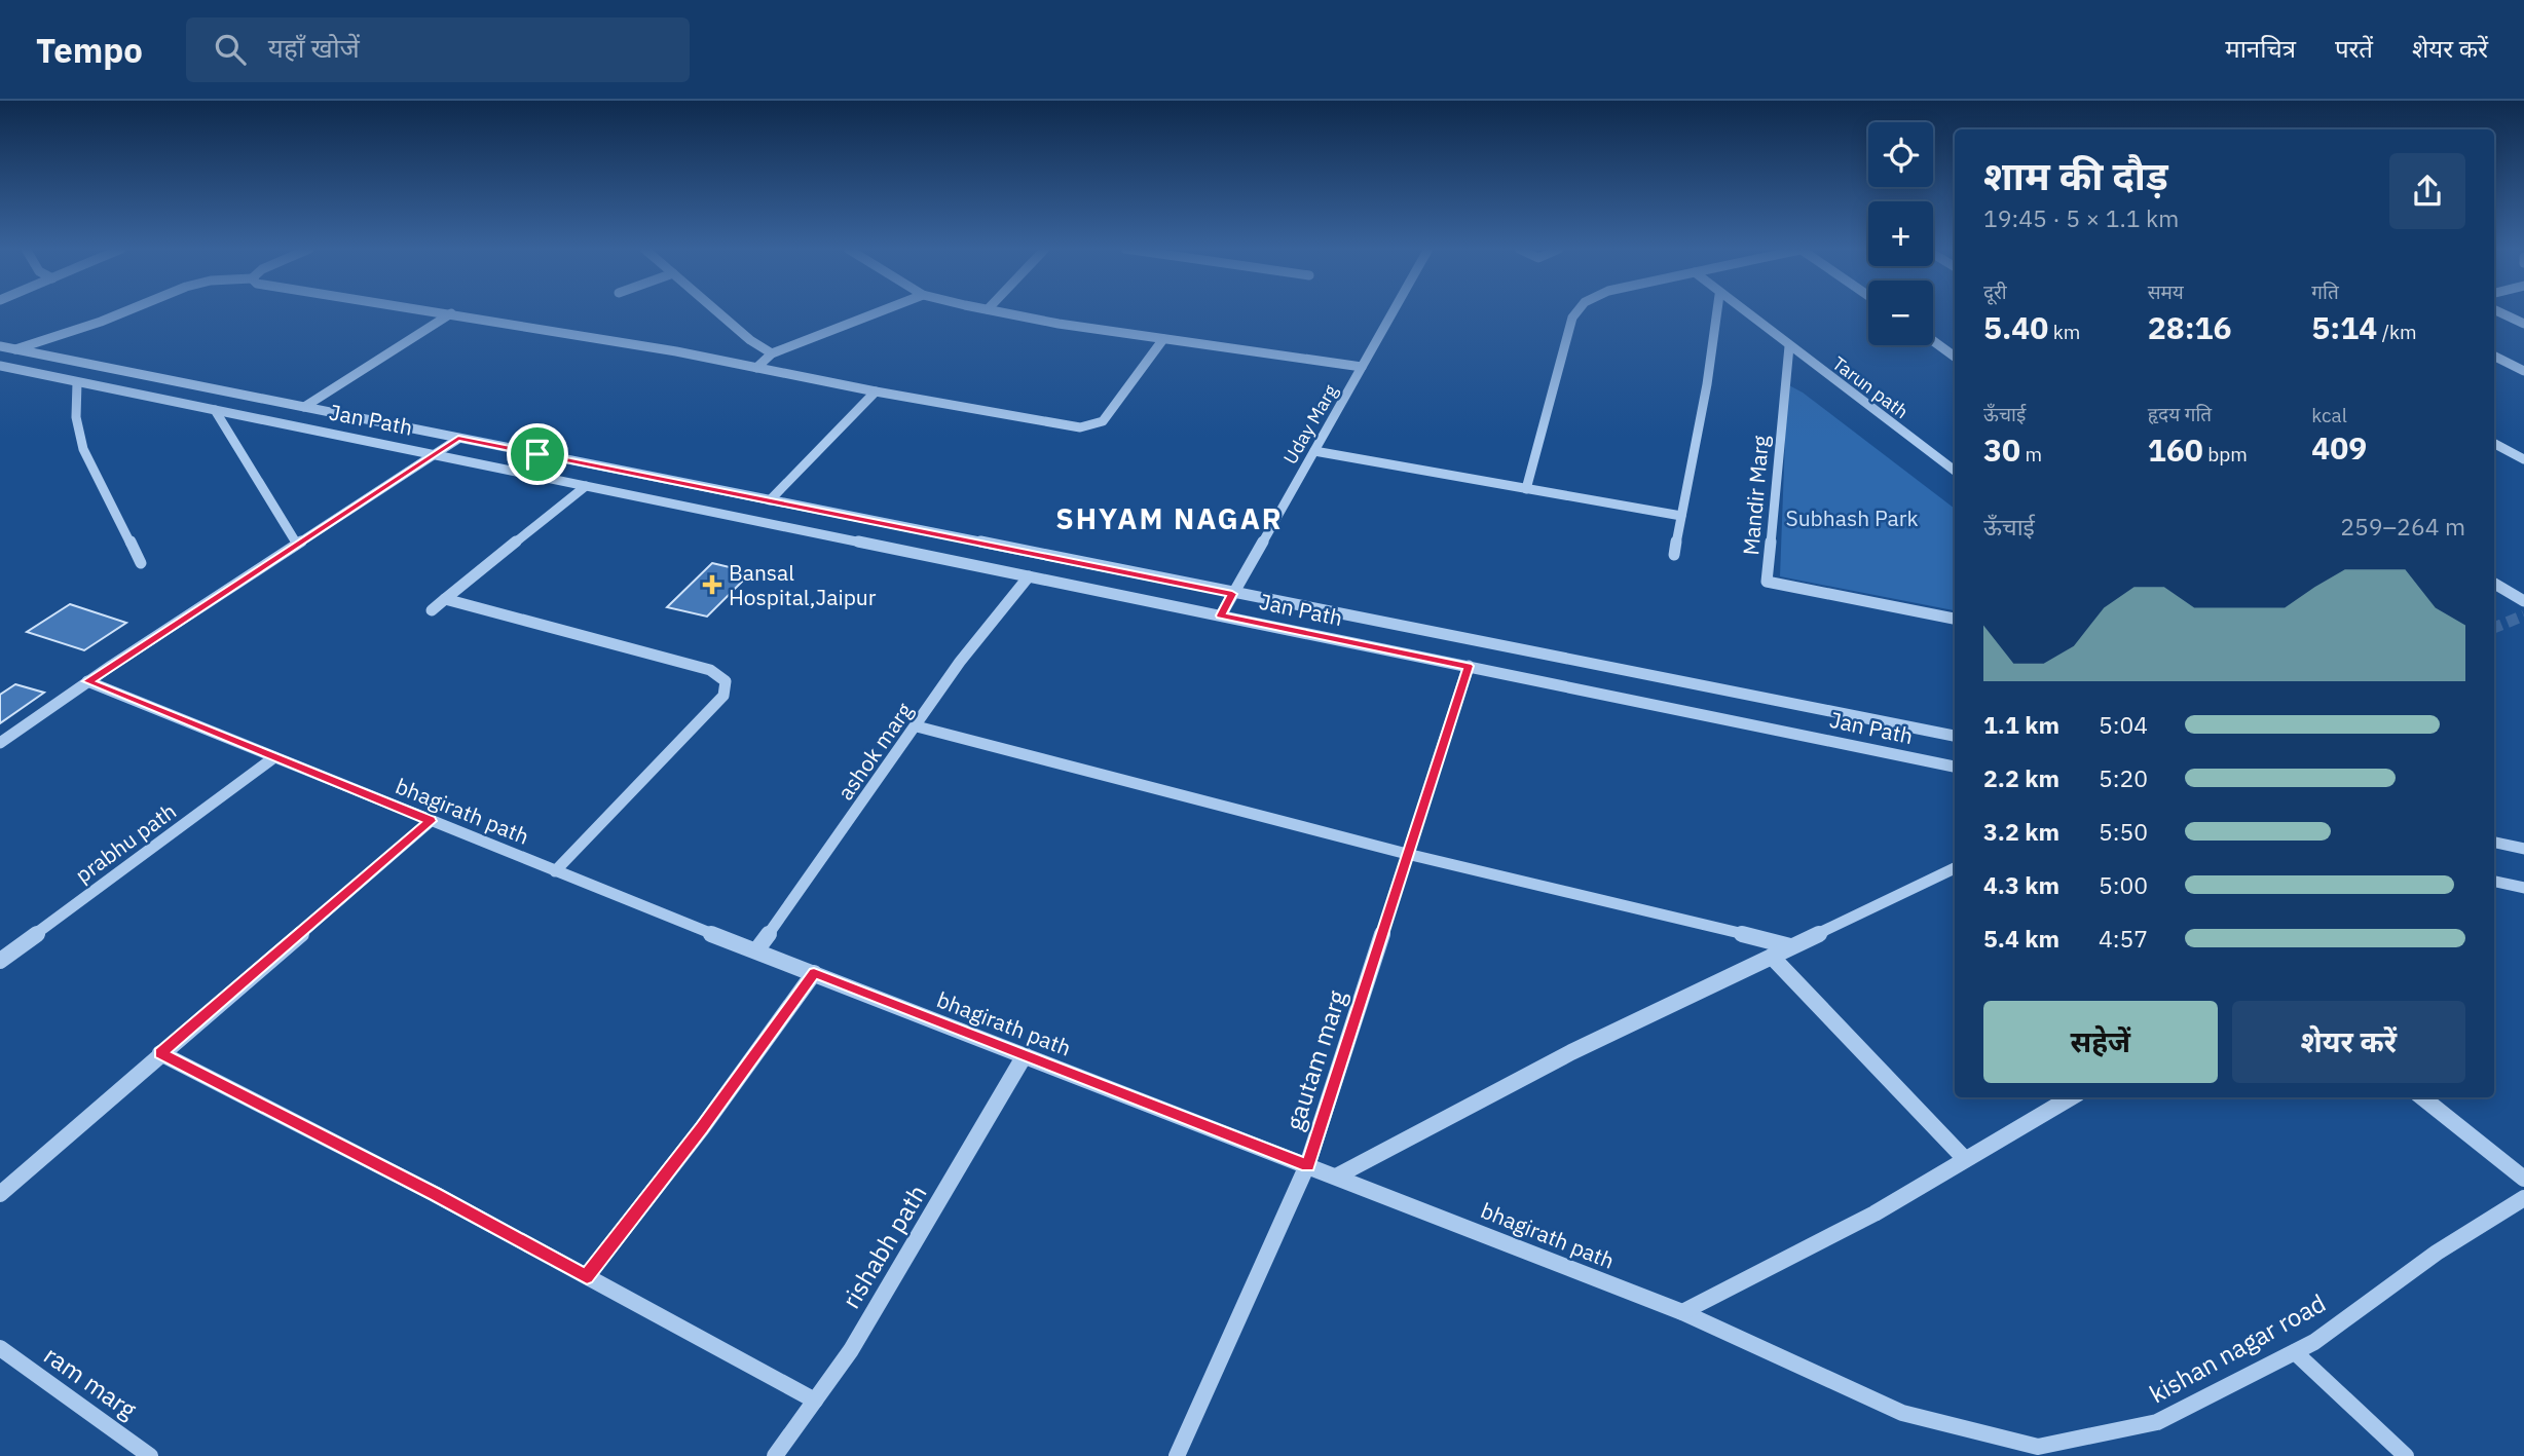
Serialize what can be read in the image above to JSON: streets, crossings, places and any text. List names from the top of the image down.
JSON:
{
  "streets": {
    "street": [
      "Tarun path",
      "Jan Path",
      "Uday Marg",
      "Mandir Marg",
      "ashok marg",
      "bhagirath path",
      "prabhu path",
      "gautam marg",
      "rishabh path",
      "kishan nagar road",
      "ram marg"
    ]
  },
  "crossings": [
    ["Tarun path", "Mandir Marg"],
    ["Jan Path", "Uday Marg"],
    ["Jan Path", "ashok marg"],
    ["Jan Path", "gautam marg"],
    ["ashok marg", "bhagirath path"],
    ["bhagirath path", "prabhu path"],
    ["bhagirath path", "gautam marg"],
    ["bhagirath path", "rishabh path"],
    ["bhagirath path", "kishan nagar road"]
  ],
  "districts": ["SHYAM NAGAR"],
  "parks": ["Subhash Park"],
  "places": {
    "health": ["Bansal Hospital,Jaipur"]
  },
  "page": {
    "header": "Tempo",
    "search": "यहाँ खोजें",
    "nav": ["मानचित्र", "परतें", "शेयर करें"],
    "map_buttons": ["+", "−"],
    "heading": ["शाम की दौड़", "19:45 · 5 × 1.1 km"],
    "stats": [
      ["दूरी", "5.40 km"],
      ["समय", "28:16"],
      ["गति", "5:14 /km"],
      ["ऊँचाई", "30 m"],
      ["हृदय गति", "160 bpm"],
      ["kcal", "409"]
    ],
    "chart": ["ऊँचाई", "259–264 m"],
    "list": [
      {
        "name": "1.1 km",
        "note": "5:04"
      },
      {
        "name": "2.2 km",
        "note": "5:20"
      },
      {
        "name": "3.2 km",
        "note": "5:50"
      },
      {
        "name": "4.3 km",
        "note": "5:00"
      },
      {
        "name": "5.4 km",
        "note": "4:57"
      }
    ],
    "buttons": ["सहेजें", "शेयर करें"]
  }
}
